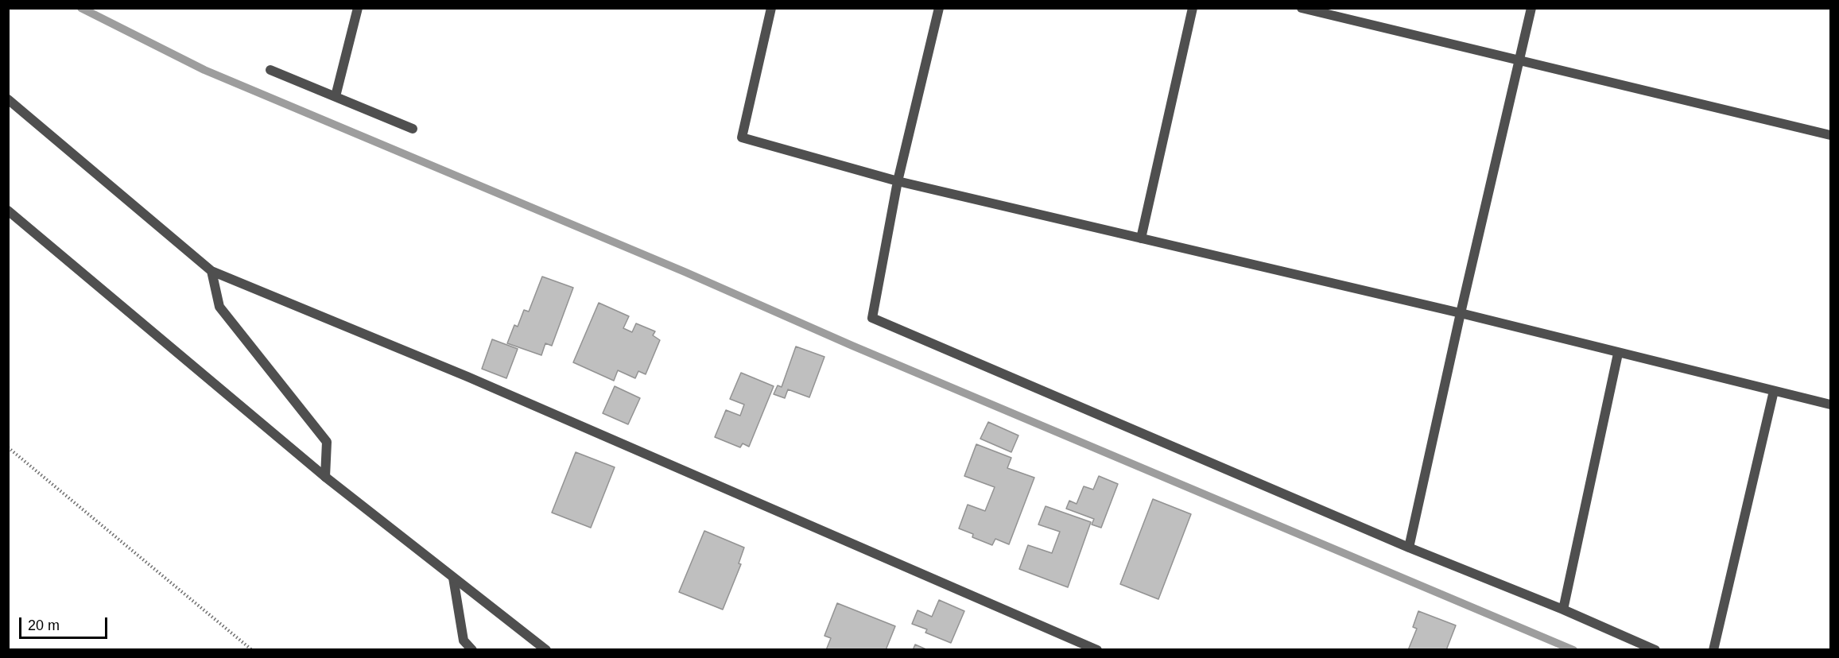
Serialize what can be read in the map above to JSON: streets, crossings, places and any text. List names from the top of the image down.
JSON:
{
  "scale_bar": "20 m"
}
